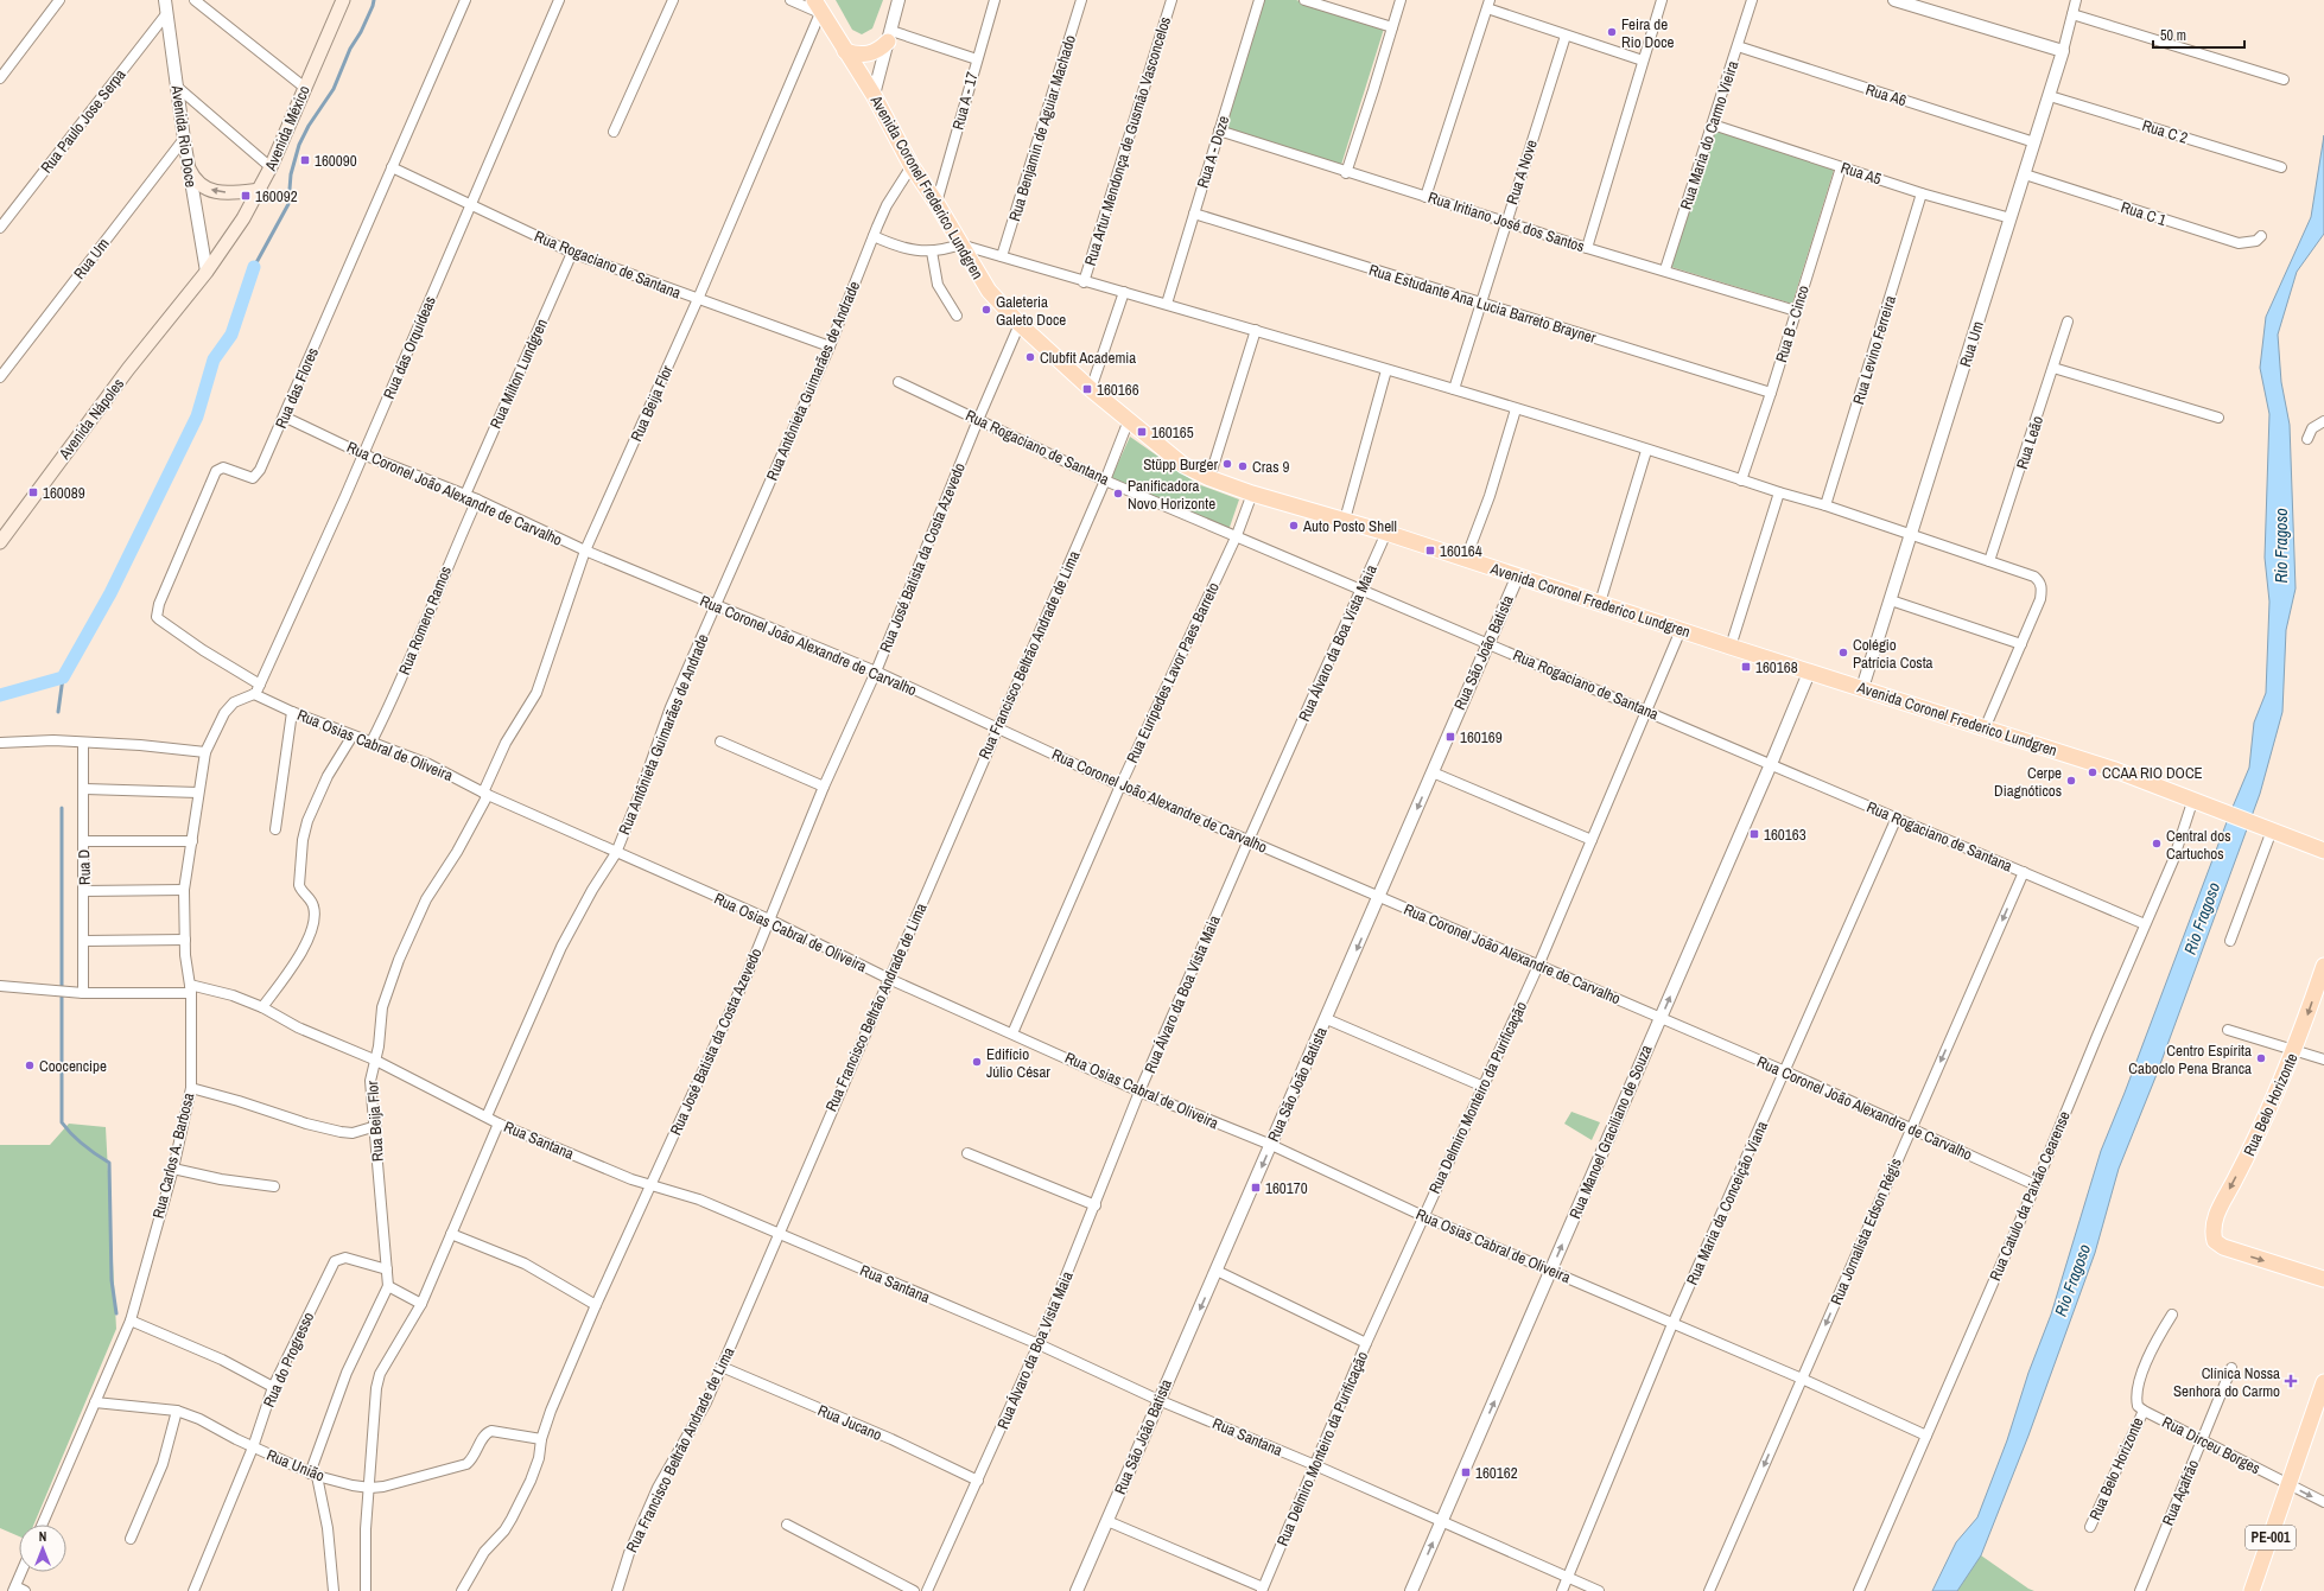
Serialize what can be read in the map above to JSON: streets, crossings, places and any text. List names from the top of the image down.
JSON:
{
  "streets": {
    "main road": [
      "Avenida México",
      "Avenida Coronel Frederico Lundgren",
      "Avenida Nápoles",
      "Rua Belo Horizonte",
      "PE-001"
    ],
    "street": [
      "Rua A6",
      "Rua A - 17",
      "Rua Paulo Jose Serpa",
      "Rua Benjamin de Aguiar Machado",
      "Rua C 2",
      "Rua Maria do Carmo Vieira",
      "Avenida Rio Doce",
      "Rua Artur Mendonça de Gusmão Vasconcelos",
      "Rua A - Doze",
      "Rua A Nove",
      "Rua A5",
      "Rua C 1",
      "Rua Iritiano José dos Santos",
      "Rua Um",
      "Rua Rogaciano de Santana",
      "Rua Estudante Ana Lucia Barreto Brayner",
      "Rua B - Cinco",
      "Rua das Orquídeas",
      "Rua Levino Ferreira",
      "Rua Milton Lundgren",
      "Rua Antônieta Guimarães de Andrade",
      "Rua das Flores",
      "Rua Beija Flor",
      "Rua Leão",
      "Rua Coronel João Alexandre de Carvalho",
      "Rua José Batista da Costa Azevedo",
      "Rua Romero Ramos",
      "Rua Álvaro da Boa Vista Maia",
      "Rua São João Batista",
      "Rua Francisco Beltrão Andrade de Lima",
      "Rua Eurípedes Lavor Paes Barreto",
      "Rua Osias Cabral de Oliveira",
      "Rua D",
      "Rua Delmiro Monteiro da Purificação",
      "Rua Manoel Graciliano de Souza",
      "Rua Santana",
      "Rua Carlos A. Barbosa",
      "Rua Catulo da Paixão Cearense",
      "Rua Maria da Conceição Viana",
      "Rua Jornalista Edson Régis",
      "Rua do Progresso",
      "Rua Jucano",
      "Rua Dirceu Borges",
      "Rua União",
      "Rua Açafrão"
    ]
  },
  "crossings": [
    ["Rua A6", "Rua Maria do Carmo Vieira"],
    ["Rua A6", "Rua Um"],
    ["Rua A - 17", "Avenida Coronel Frederico Lundgren"],
    ["Rua Paulo Jose Serpa", "Avenida Rio Doce"],
    ["Avenida México", "Avenida Rio Doce"],
    ["Avenida México", "Avenida Nápoles"],
    ["Rua C 2", "Rua Um"],
    ["Rua Maria do Carmo Vieira", "Rua A5"],
    ["Rua Maria do Carmo Vieira", "Rua Iritiano José dos Santos"],
    ["Avenida Rio Doce", "Rua Um"],
    ["Rua A - Doze", "Rua Iritiano José dos Santos"],
    ["Rua A - Doze", "Rua Estudante Ana Lucia Barreto Brayner"],
    ["Rua A Nove", "Rua Iritiano José dos Santos"],
    ["Rua A Nove", "Rua Estudante Ana Lucia Barreto Brayner"],
    ["Rua A5", "Rua Um"],
    ["Rua A5", "Rua B - Cinco"],
    ["Rua A5", "Rua Levino Ferreira"],
    ["Avenida Coronel Frederico Lundgren", "Rua Um"],
    ["Avenida Coronel Frederico Lundgren", "Rua Antônieta Guimarães de Andrade"],
    ["Avenida Coronel Frederico Lundgren", "Rua Beija Flor"],
    ["Avenida Coronel Frederico Lundgren", "Rua José Batista da Costa Azevedo"],
    ["Avenida Coronel Frederico Lundgren", "Rua Álvaro da Boa Vista Maia"],
    ["Avenida Coronel Frederico Lundgren", "Rua São João Batista"],
    ["Avenida Coronel Frederico Lundgren", "Rua Francisco Beltrão Andrade de Lima"],
    ["Avenida Coronel Frederico Lundgren", "Rua Eurípedes Lavor Paes Barreto"],
    ["Avenida Coronel Frederico Lundgren", "Rua Delmiro Monteiro da Purificação"],
    ["Avenida Coronel Frederico Lundgren", "Rua Manoel Graciliano de Souza"],
    ["Avenida Coronel Frederico Lundgren", "Rua Catulo da Paixão Cearense"],
    ["Rua C 1", "Rua Um"],
    ["Rua Iritiano José dos Santos", "Rua B - Cinco"],
    ["Rua Rogaciano de Santana", "Rua das Orquídeas"],
    ["Rua Rogaciano de Santana", "Rua Milton Lundgren"],
    ["Rua Rogaciano de Santana", "Rua Antônieta Guimarães de Andrade"],
    ["Rua Rogaciano de Santana", "Rua das Flores"],
    ["Rua Rogaciano de Santana", "Rua Beija Flor"],
    ["Rua Rogaciano de Santana", "Rua José Batista da Costa Azevedo"],
    ["Rua Rogaciano de Santana", "Rua Álvaro da Boa Vista Maia"],
    ["Rua Rogaciano de Santana", "Rua São João Batista"],
    ["Rua Rogaciano de Santana", "Rua Francisco Beltrão Andrade de Lima"],
    ["Rua Rogaciano de Santana", "Rua Eurípedes Lavor Paes Barreto"],
    ["Rua Rogaciano de Santana", "Rua Delmiro Monteiro da Purificação"],
    ["Rua Rogaciano de Santana", "Rua Manoel Graciliano de Souza"],
    ["Rua Rogaciano de Santana", "Rua Catulo da Paixão Cearense"],
    ["Rua Rogaciano de Santana", "Rua Maria da Conceição Viana"],
    ["Rua Rogaciano de Santana", "Rua Jornalista Edson Régis"],
    ["Rua Estudante Ana Lucia Barreto Brayner", "Rua B - Cinco"],
    ["Rua das Orquídeas", "Rua das Flores"],
    ["Rua das Orquídeas", "Rua Coronel João Alexandre de Carvalho"],
    ["Rua das Orquídeas", "Rua Osias Cabral de Oliveira"],
    ["Rua das Orquídeas", "Rua Carlos A. Barbosa"],
    ["Rua Milton Lundgren", "Rua Coronel João Alexandre de Carvalho"],
    ["Rua Antônieta Guimarães de Andrade", "Rua Coronel João Alexandre de Carvalho"],
    ["Rua Antônieta Guimarães de Andrade", "Rua Osias Cabral de Oliveira"],
    ["Rua Antônieta Guimarães de Andrade", "Rua Santana"],
    ["Rua das Flores", "Rua Coronel João Alexandre de Carvalho"],
    ["Rua das Flores", "Rua Osias Cabral de Oliveira"],
    ["Rua das Flores", "Rua Carlos A. Barbosa"],
    ["Rua Beija Flor", "Rua Coronel João Alexandre de Carvalho"],
    ["Rua Beija Flor", "Rua Osias Cabral de Oliveira"],
    ["Rua Beija Flor", "Rua Santana"],
    ["Rua Beija Flor", "Rua do Progresso"],
    ["Rua Beija Flor", "Rua União"],
    ["Rua Coronel João Alexandre de Carvalho", "Rua José Batista da Costa Azevedo"],
    ["Rua Coronel João Alexandre de Carvalho", "Rua Romero Ramos"],
    ["Rua Coronel João Alexandre de Carvalho", "Rua Álvaro da Boa Vista Maia"],
    ["Rua Coronel João Alexandre de Carvalho", "Rua São João Batista"],
    ["Rua Coronel João Alexandre de Carvalho", "Rua Francisco Beltrão Andrade de Lima"],
    ["Rua Coronel João Alexandre de Carvalho", "Rua Eurípedes Lavor Paes Barreto"],
    ["Rua Coronel João Alexandre de Carvalho", "Rua Delmiro Monteiro da Purificação"],
    ["Rua Coronel João Alexandre de Carvalho", "Rua Manoel Graciliano de Souza"],
    ["Rua Coronel João Alexandre de Carvalho", "Rua Catulo da Paixão Cearense"],
    ["Rua Coronel João Alexandre de Carvalho", "Rua Maria da Conceição Viana"],
    ["Rua Coronel João Alexandre de Carvalho", "Rua Jornalista Edson Régis"],
    ["Rua José Batista da Costa Azevedo", "Rua Osias Cabral de Oliveira"],
    ["Rua José Batista da Costa Azevedo", "Rua Santana"],
    ["Rua José Batista da Costa Azevedo", "Rua União"],
    ["Rua Romero Ramos", "Rua Osias Cabral de Oliveira"],
    ["Rua Álvaro da Boa Vista Maia", "Rua Osias Cabral de Oliveira"],
    ["Rua Álvaro da Boa Vista Maia", "Rua Santana"],
    ["Rua Álvaro da Boa Vista Maia", "Rua Jucano"],
    ["Rua São João Batista", "Rua Osias Cabral de Oliveira"],
    ["Rua São João Batista", "Rua Santana"],
    ["Rua Francisco Beltrão Andrade de Lima", "Rua Osias Cabral de Oliveira"],
    ["Rua Francisco Beltrão Andrade de Lima", "Rua Santana"],
    ["Rua Francisco Beltrão Andrade de Lima", "Rua Jucano"],
    ["Rua Eurípedes Lavor Paes Barreto", "Rua Osias Cabral de Oliveira"],
    ["Rua Osias Cabral de Oliveira", "Rua Delmiro Monteiro da Purificação"],
    ["Rua Osias Cabral de Oliveira", "Rua Manoel Graciliano de Souza"],
    ["Rua Osias Cabral de Oliveira", "Rua Carlos A. Barbosa"],
    ["Rua Osias Cabral de Oliveira", "Rua Catulo da Paixão Cearense"],
    ["Rua Osias Cabral de Oliveira", "Rua Maria da Conceição Viana"],
    ["Rua Osias Cabral de Oliveira", "Rua Jornalista Edson Régis"],
    ["Rua D", "Rua Santana"],
    ["Rua Delmiro Monteiro da Purificação", "Rua Santana"],
    ["Rua Belo Horizonte", "Rua Dirceu Borges"],
    ["Rua Manoel Graciliano de Souza", "Rua Santana"],
    ["Rua Santana", "Rua Carlos A. Barbosa"],
    ["Rua Santana", "Rua Maria da Conceição Viana"],
    ["Rua Carlos A. Barbosa", "Rua União"],
    ["Rua do Progresso", "Rua União"],
    ["Rua Dirceu Borges", "Rua Açafrão"],
    ["Rua Dirceu Borges", "PE-001"]
  ],
  "one_way": ["Rua São João Batista", "Rua Manoel Graciliano de Souza", "Rua Jornalista Edson Régis"],
  "water": ["Rio Fragoso"],
  "places": {
    "other": [
      "Feira de Rio Doce",
      "Galeteria Galeto Doce",
      "Clubfit Academia",
      "Stüpp Burger",
      "Cras 9",
      "Panificadora Novo Horizonte",
      "Auto Posto Shell",
      "Colégio Patrícia Costa",
      "CCAA RIO DOCE",
      "Cerpe Diagnóticos",
      "Central dos Cartuchos",
      "Centro Espírita Caboclo Pena Branca",
      "Edifício Júlio César",
      "Coocencipe"
    ],
    "transit": [
      "160090",
      "160092",
      "160166",
      "160165",
      "160089",
      "160164",
      "160168",
      "160169",
      "160163",
      "160170",
      "160162"
    ],
    "health": ["Clínica Nossa Senhora do Carmo"]
  },
  "scale_bar": "50 m",
  "north": "top"
}
